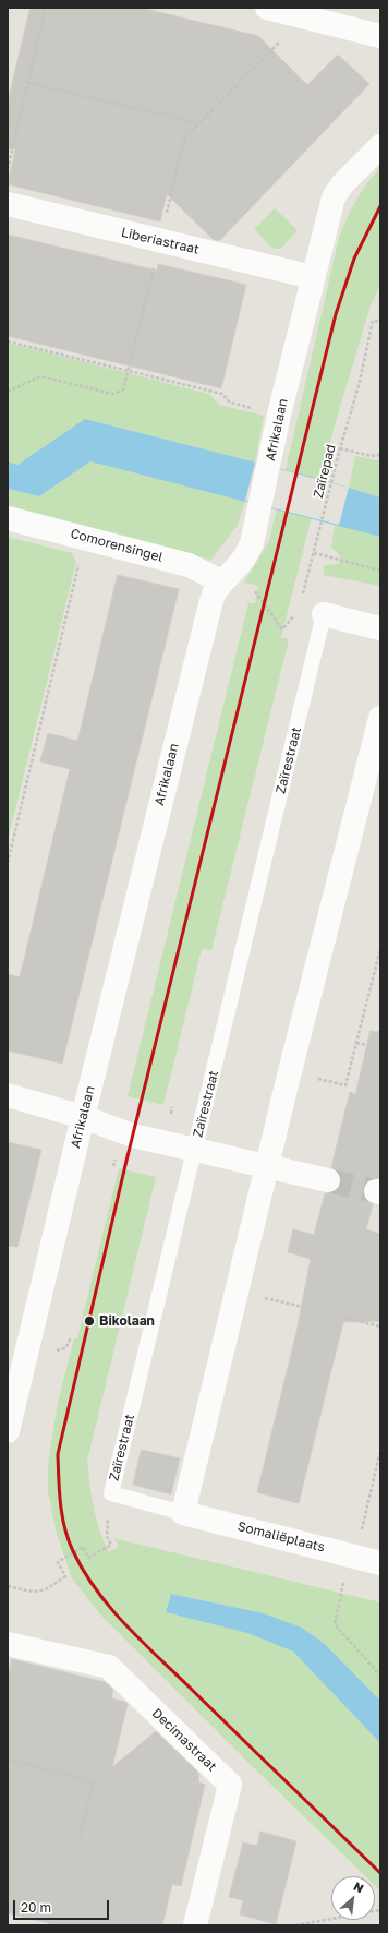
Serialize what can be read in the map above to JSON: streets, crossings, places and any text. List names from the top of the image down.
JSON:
{
  "streets": {
    "street": [
      "Liberiastraat",
      "Afrikalaan",
      "Comorensingel",
      "Somaliëplaats",
      "Decimastraat"
    ],
    "lane": ["Zaïrestraat"],
    "path": ["Zaïrepad"]
  },
  "crossings": [
    ["Liberiastraat", "Afrikalaan"],
    ["Afrikalaan", "Comorensingel"],
    ["Zaïrestraat", "Somaliëplaats"]
  ],
  "places": ["Bikolaan"],
  "scale_bar": "20 m",
  "north": "top right"
}
